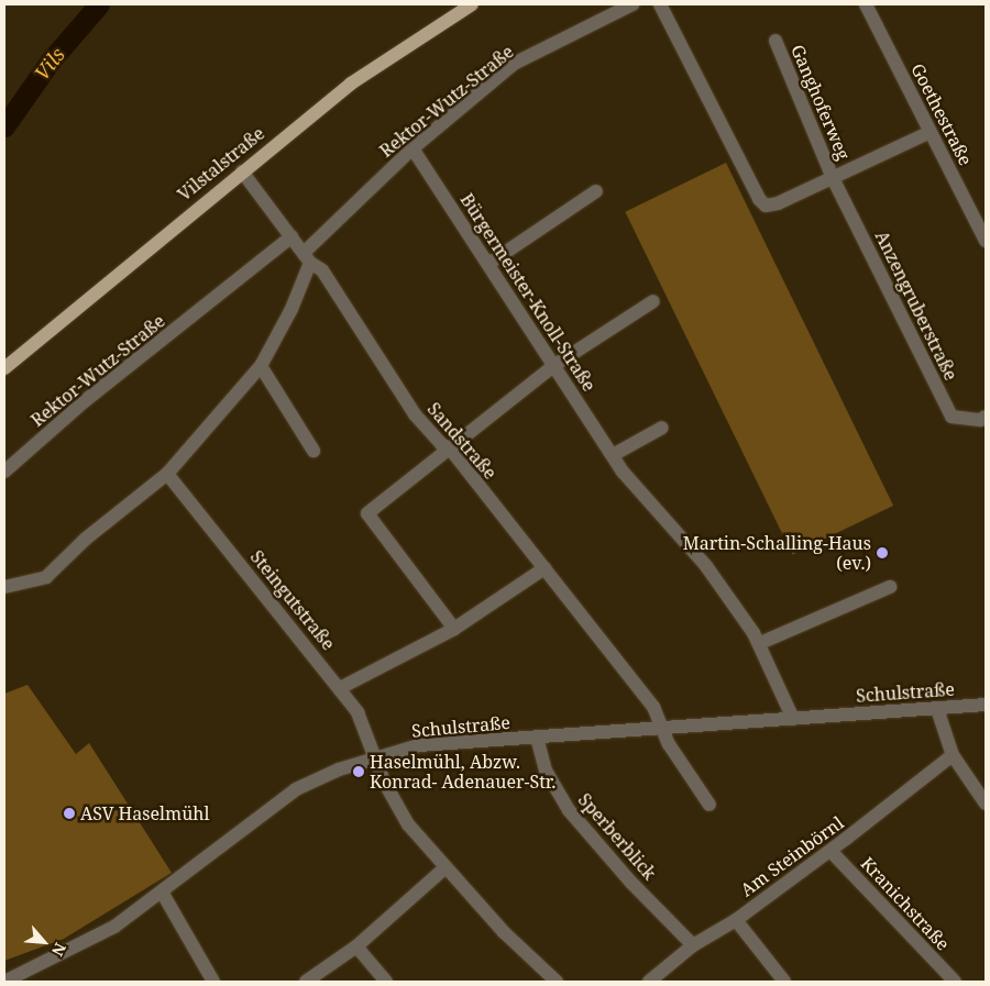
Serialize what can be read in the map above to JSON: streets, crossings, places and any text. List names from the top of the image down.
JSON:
{
  "streets": {
    "main road": ["Vilstalstraße"],
    "street": [
      "Rektor-Wutz-Straße",
      "Ganghoferweg",
      "Goethestraße",
      "Bürgermeister-Knoll-Straße",
      "Anzengruberstraße",
      "Sandstraße",
      "Steingutstraße",
      "Schulstraße",
      "Sperberblick",
      "Am Steinbörnl",
      "Kranichstraße"
    ]
  },
  "crossings": [
    ["Rektor-Wutz-Straße", "Bürgermeister-Knoll-Straße"],
    ["Rektor-Wutz-Straße", "Sandstraße"],
    ["Ganghoferweg", "Anzengruberstraße"],
    ["Vilstalstraße", "Sandstraße"],
    ["Bürgermeister-Knoll-Straße", "Schulstraße"],
    ["Sandstraße", "Schulstraße"],
    ["Steingutstraße", "Schulstraße"],
    ["Schulstraße", "Sperberblick"],
    ["Sperberblick", "Am Steinbörnl"],
    ["Am Steinbörnl", "Kranichstraße"]
  ],
  "water": ["Vils"],
  "places": ["Martin-Schalling-Haus (ev.)", "Haselmühl, Abzw. Konrad- Adenauer-Str.", "ASV Haselmühl"],
  "north": "bottom right"
}
